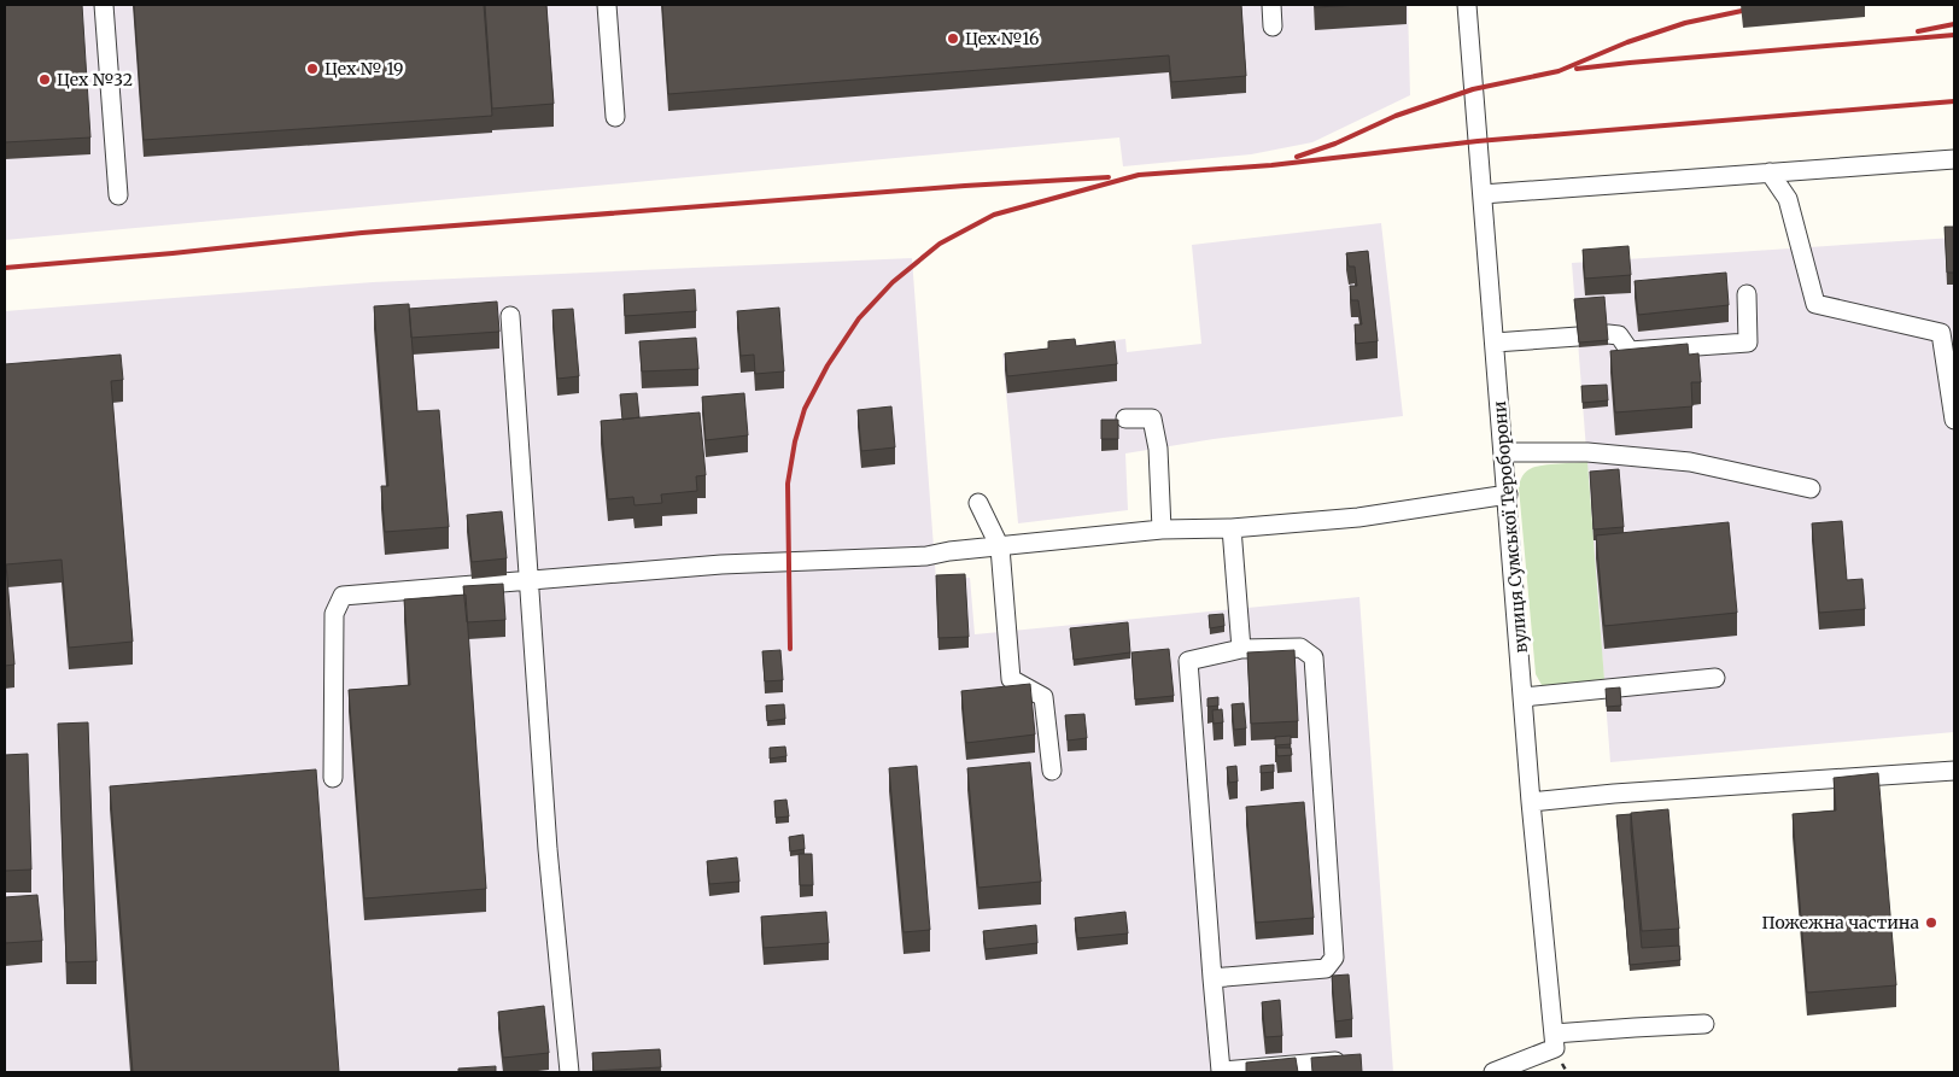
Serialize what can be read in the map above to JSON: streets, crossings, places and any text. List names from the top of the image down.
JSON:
{
  "streets": {
    "street": ["вулиця Сумської Тероборони"]
  },
  "places": [
    "Цех №16",
    "Цех № 19",
    "Цех №32",
    "Пожежна частина"
  ]
}
